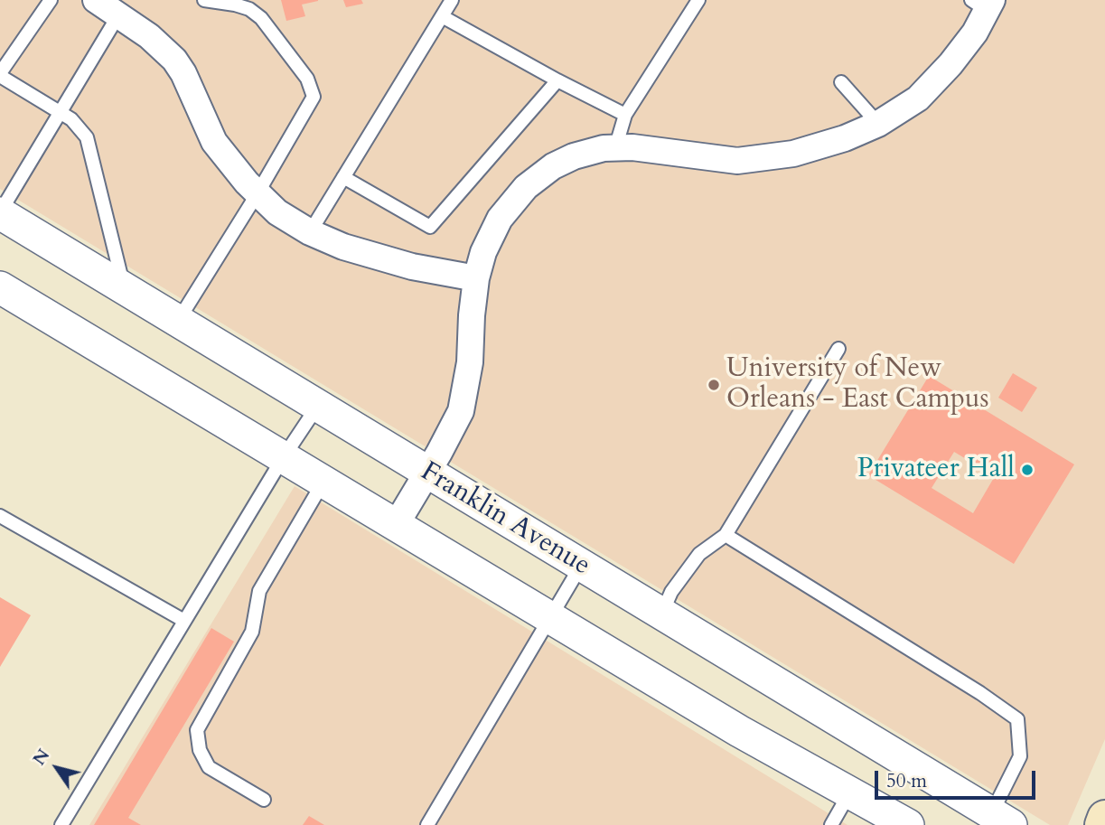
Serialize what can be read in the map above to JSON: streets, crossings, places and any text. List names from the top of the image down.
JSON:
{
  "streets": {
    "street": ["Franklin Avenue"]
  },
  "places": ["University of New Orleans - East Campus", "Privateer Hall"],
  "scale_bar": "50 m",
  "north": "top left"
}
